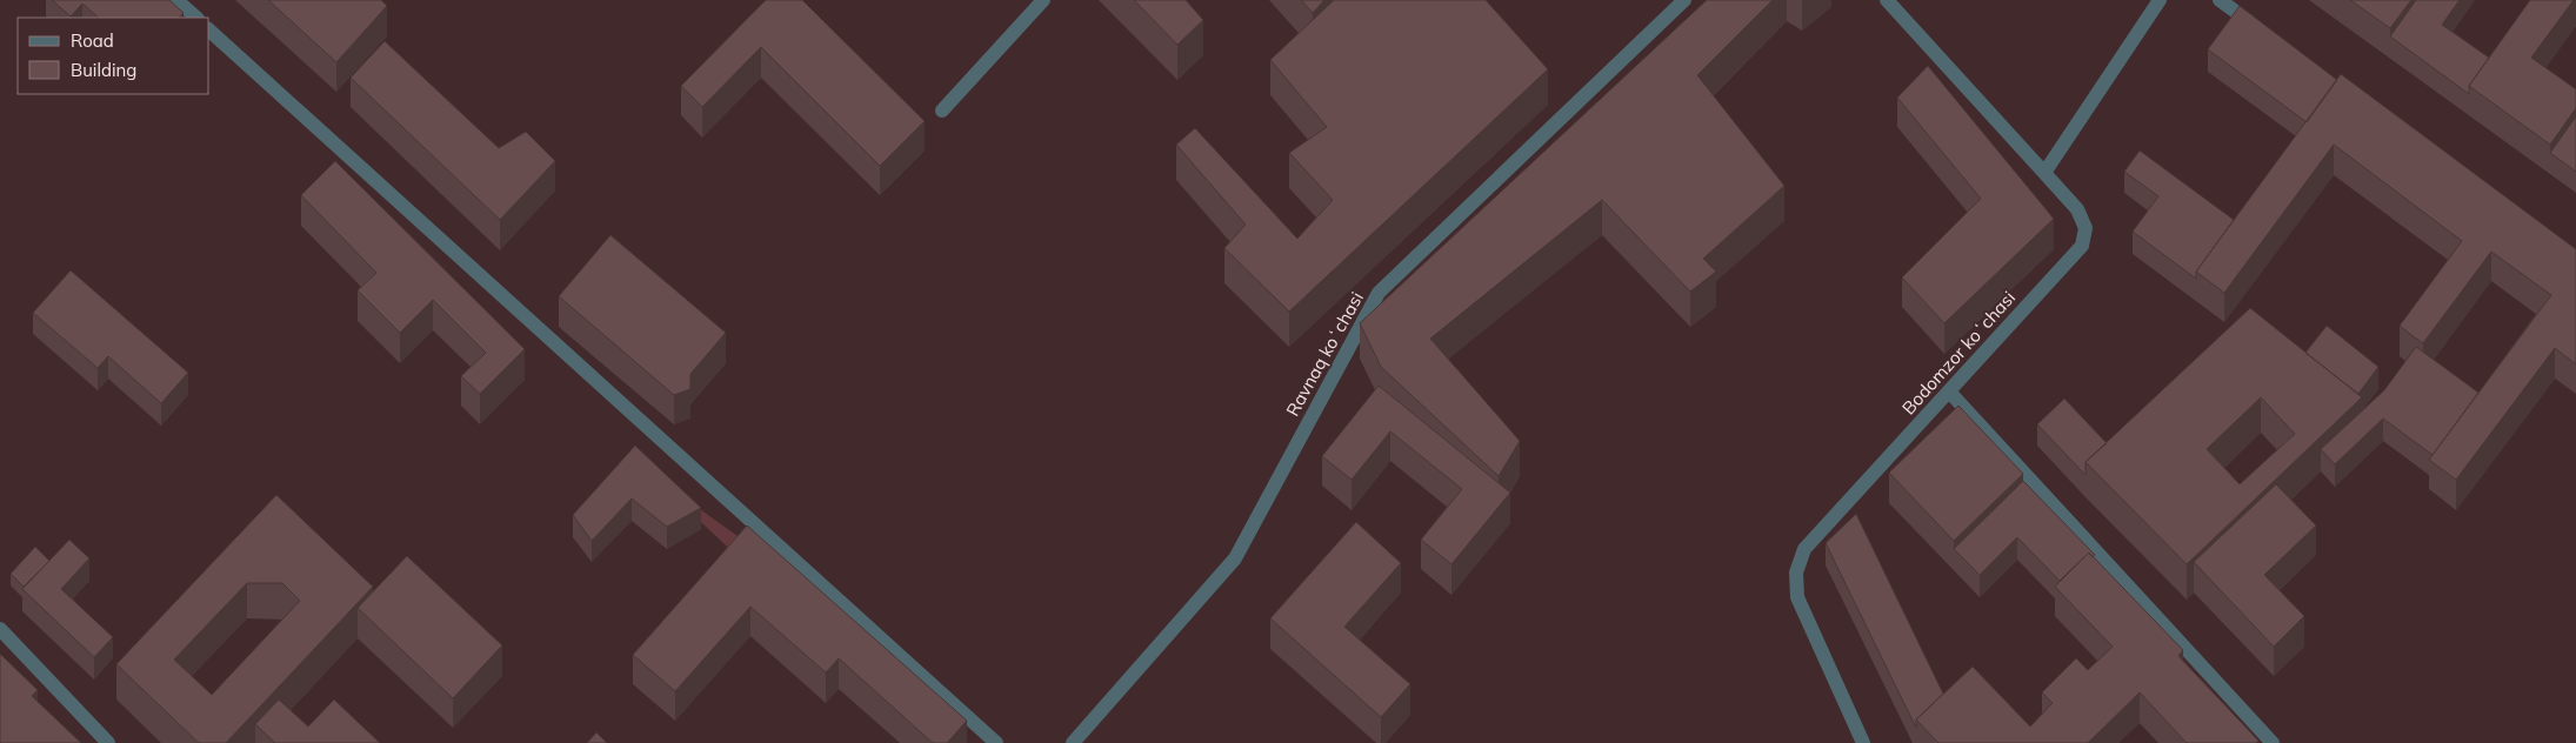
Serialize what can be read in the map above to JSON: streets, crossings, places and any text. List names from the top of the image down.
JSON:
{
  "streets": {
    "street": ["Bodomzor koʻchasi", "Ravnaq koʻchasi"]
  },
  "legend": ["Road", "Building"]
}
